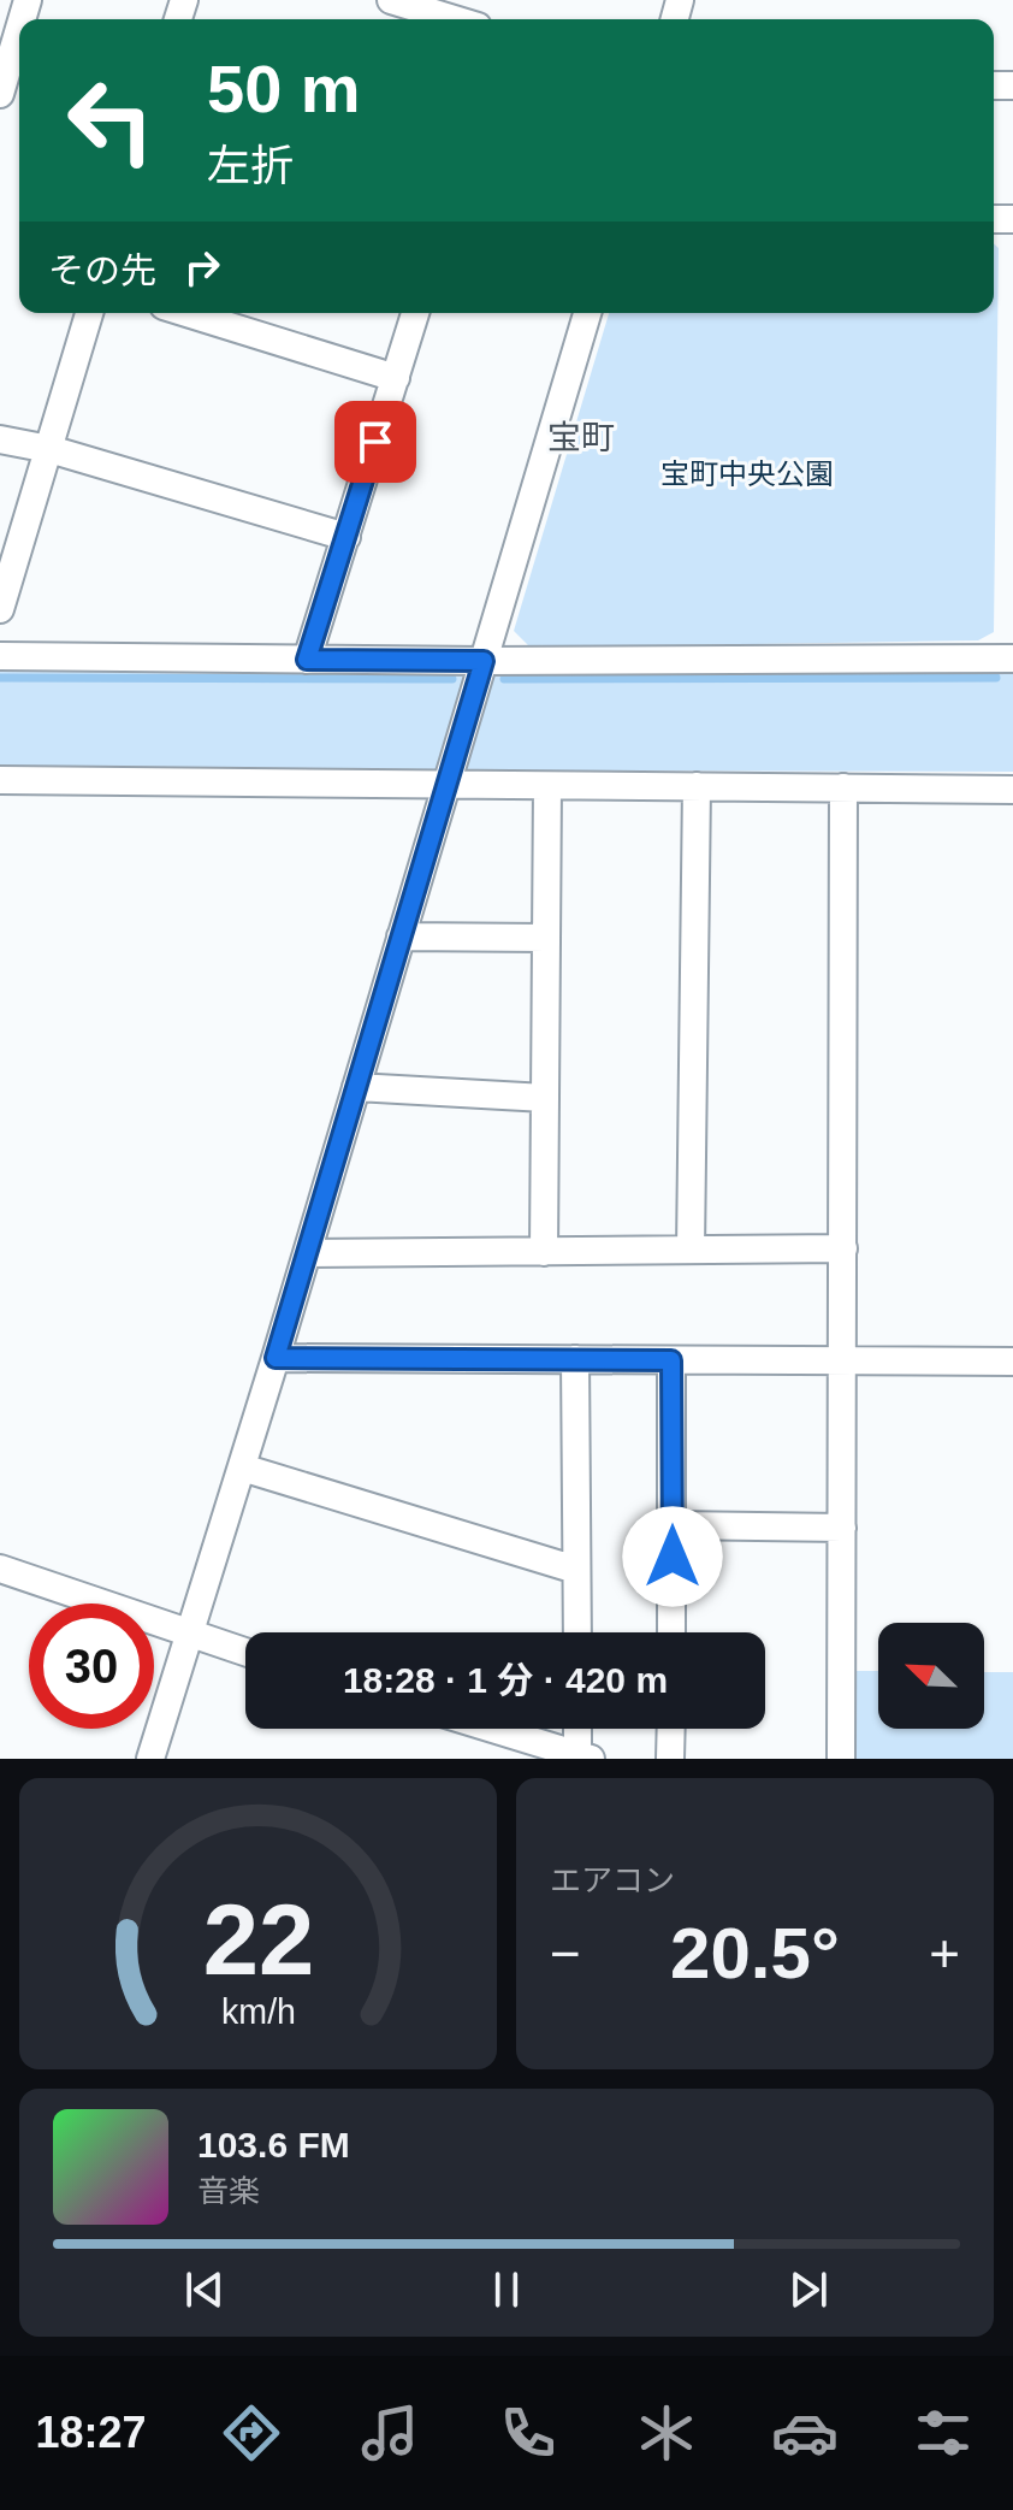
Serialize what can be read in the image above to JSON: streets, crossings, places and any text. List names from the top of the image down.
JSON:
{
  "districts": ["宝町"],
  "parks": ["宝町中央公園"],
  "north": "top left",
  "page": {
    "turn": ["50 m", "左折"],
    "then": "その先",
    "limit": "30",
    "trip": "18:28 · 1 分 · 420 m",
    "tile": "エアコン",
    "heat": ["−", "20.5°", "+"],
    "song": ["103.6 FM", "音楽"],
    "tabs": "18:27",
    "gauge": ["22", "km/h"]
  }
}
